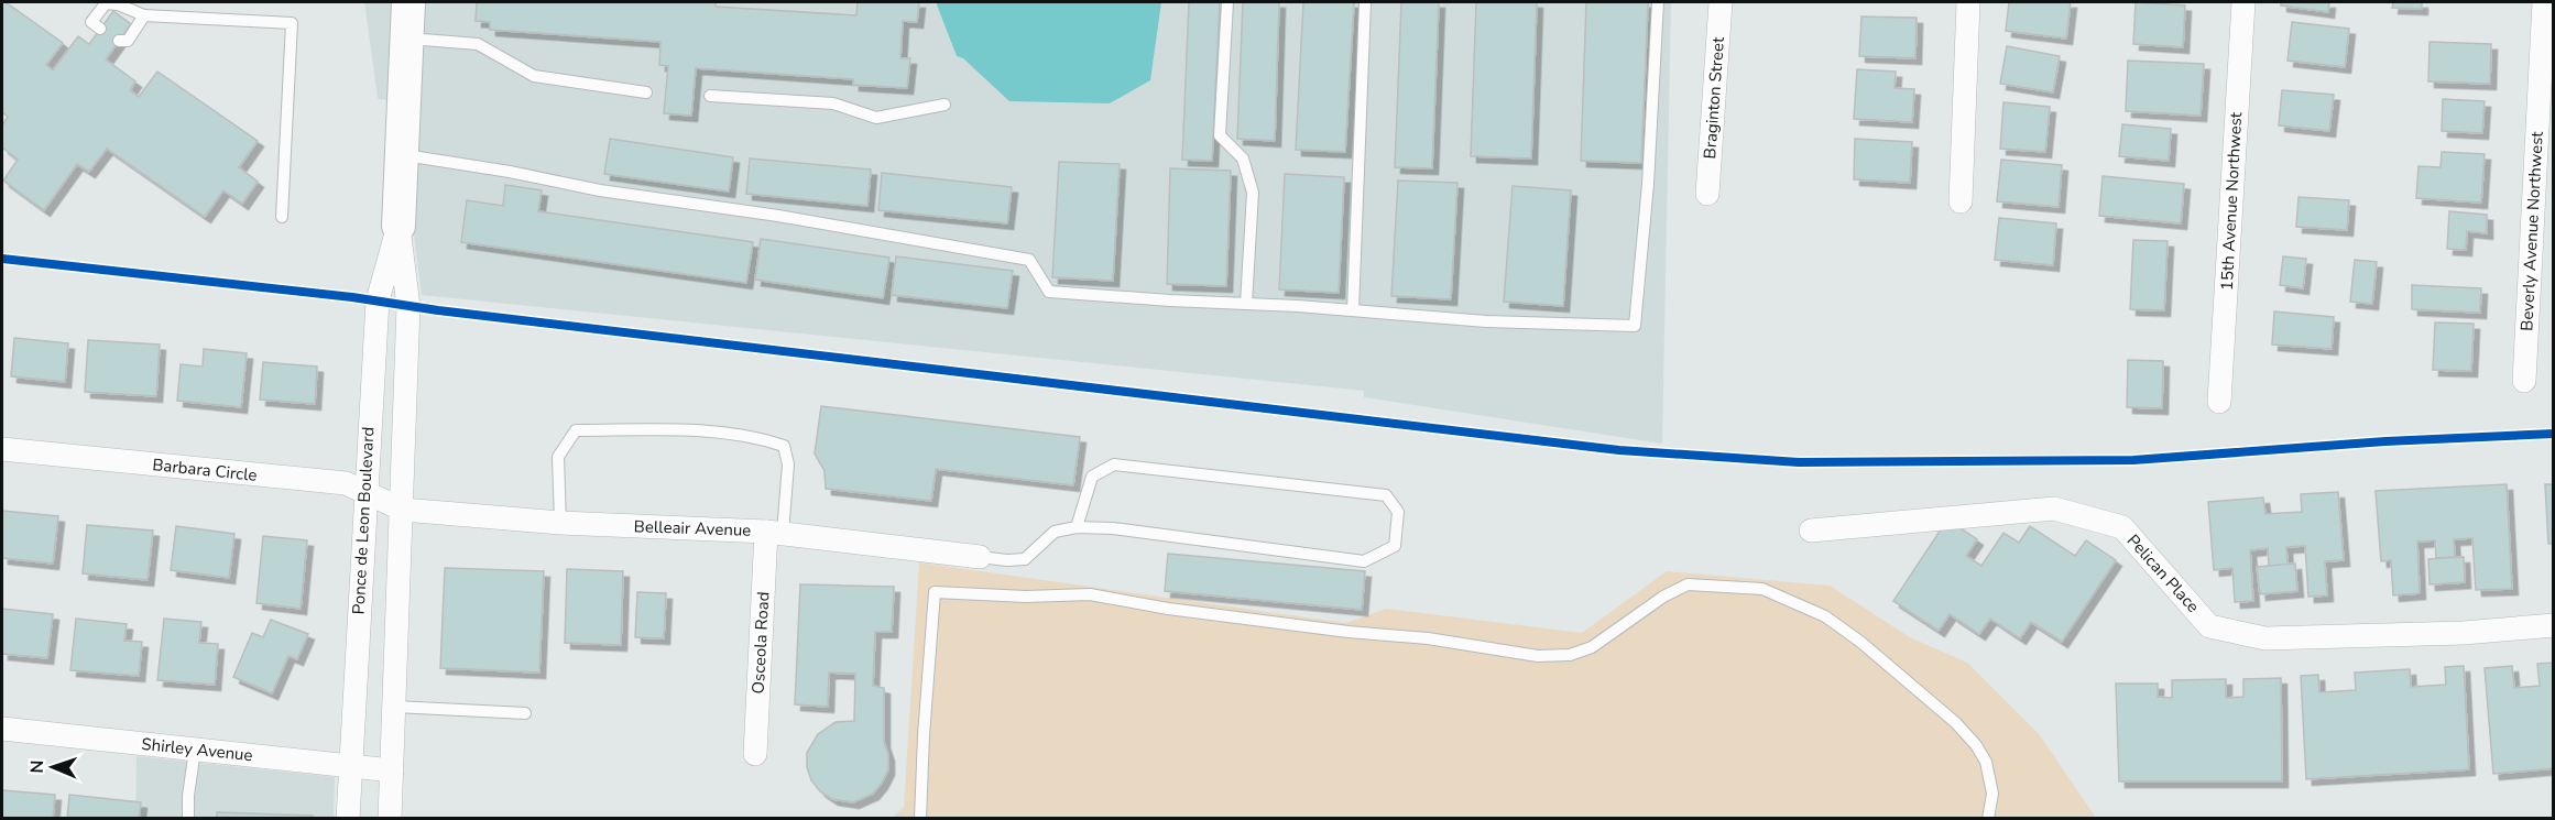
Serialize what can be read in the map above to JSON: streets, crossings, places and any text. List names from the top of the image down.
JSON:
{
  "streets": {
    "street": [
      "Braginton Street",
      "15th Avenue Northwest",
      "Beverly Avenue Northwest",
      "Barbara Circle",
      "Ponce de Leon Boulevard",
      "Belleair Avenue",
      "Pelican Place",
      "Osceola Road",
      "Shirley Avenue"
    ]
  },
  "crossings": [
    ["Barbara Circle", "Ponce de Leon Boulevard"],
    ["Barbara Circle", "Belleair Avenue"],
    ["Ponce de Leon Boulevard", "Belleair Avenue"],
    ["Ponce de Leon Boulevard", "Shirley Avenue"],
    ["Belleair Avenue", "Osceola Road"]
  ],
  "north": "left"
}
